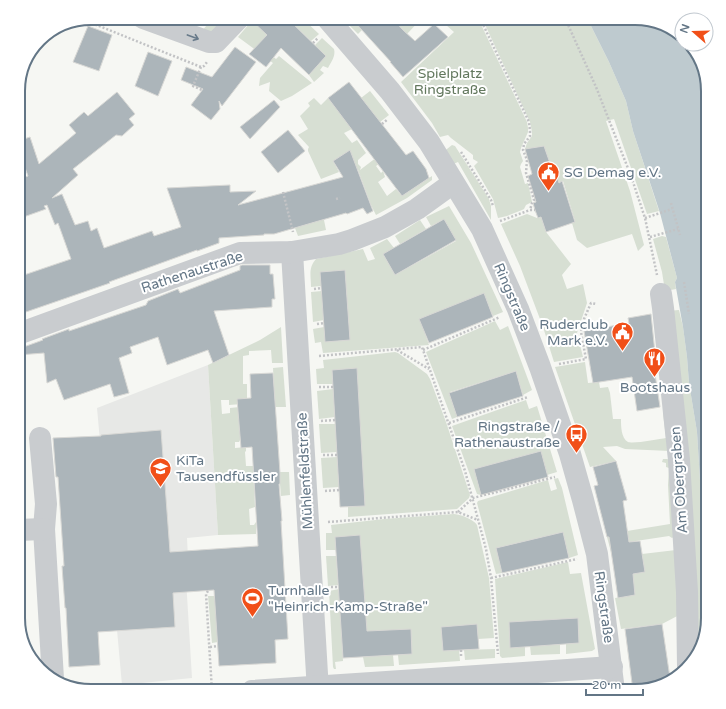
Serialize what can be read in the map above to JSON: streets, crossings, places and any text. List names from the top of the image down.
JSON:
{
  "streets": {
    "street": [
      "Rathenaustraße",
      "Ringstraße",
      "Mühlenfeldstraße",
      "Am Obergraben"
    ]
  },
  "crossings": [
    ["Rathenaustraße", "Ringstraße"],
    ["Rathenaustraße", "Mühlenfeldstraße"]
  ],
  "parks": ["Spielplatz Ringstraße"],
  "places": {
    "public building": ["SG Demag e.V.", "Ruderclub Mark e.V."],
    "restaurant": ["Bootshaus"],
    "bus stop": ["Ringstraße / Rathenaustraße"],
    "school or university": ["KiTa Tausendfüssler"],
    "sports": ["Turnhalle \"Heinrich-Kamp-Straße\""]
  },
  "scale_bar": "20 m",
  "north": "left"
}
